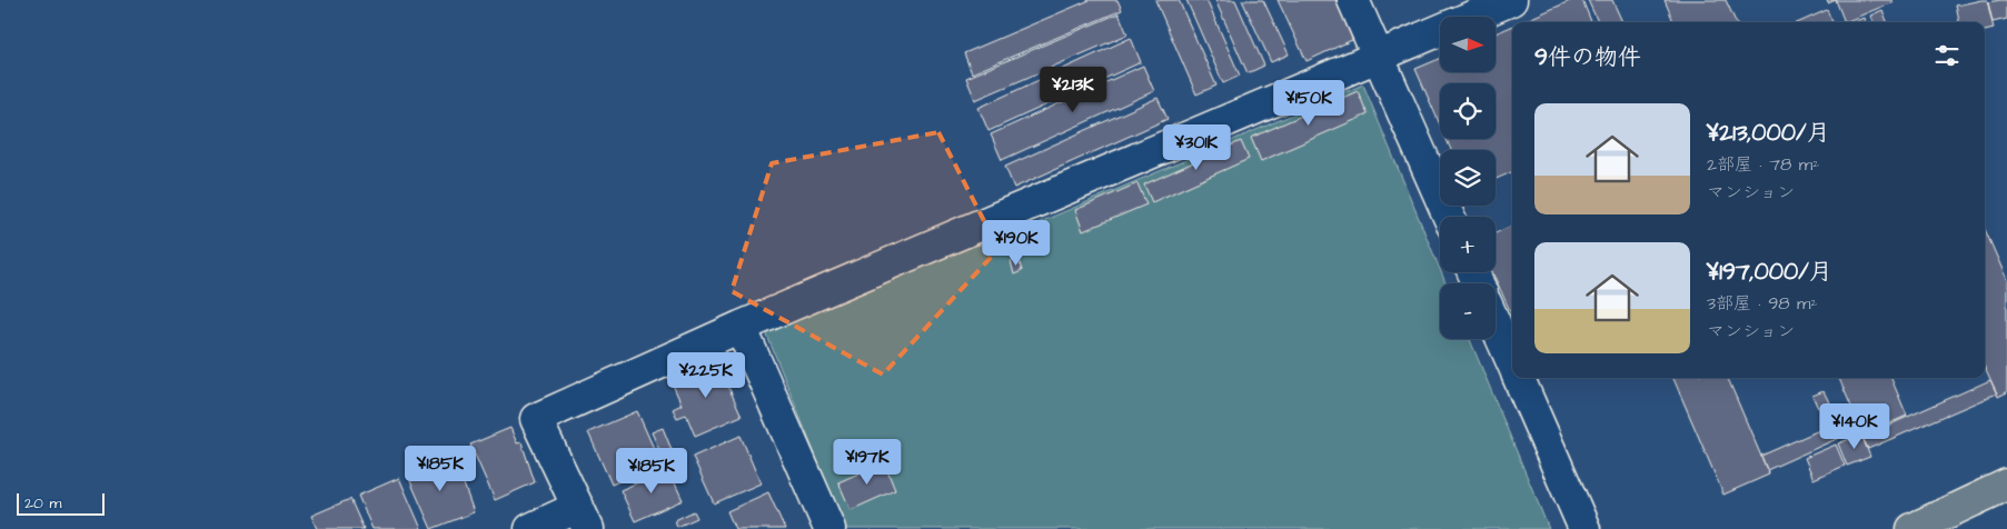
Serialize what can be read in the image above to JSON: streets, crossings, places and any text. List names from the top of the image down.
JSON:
{
  "scale_bar": "20 m",
  "north": "right",
  "page": {
    "map_buttons": ["+", "−"],
    "heading": "9件の物件",
    "price": [
      "¥213K",
      "¥150K",
      "¥301K",
      "¥190K",
      "¥225K",
      "¥140K",
      "¥197K",
      "¥185K",
      "¥185K"
    ],
    "list": [
      {
        "name": "¥213,000/月",
        "note": "2部屋 · 78 m² · マンション"
      },
      {
        "name": "¥197,000/月",
        "note": "3部屋 · 98 m² · マンション"
      }
    ],
    "scale": "20 m"
  }
}
